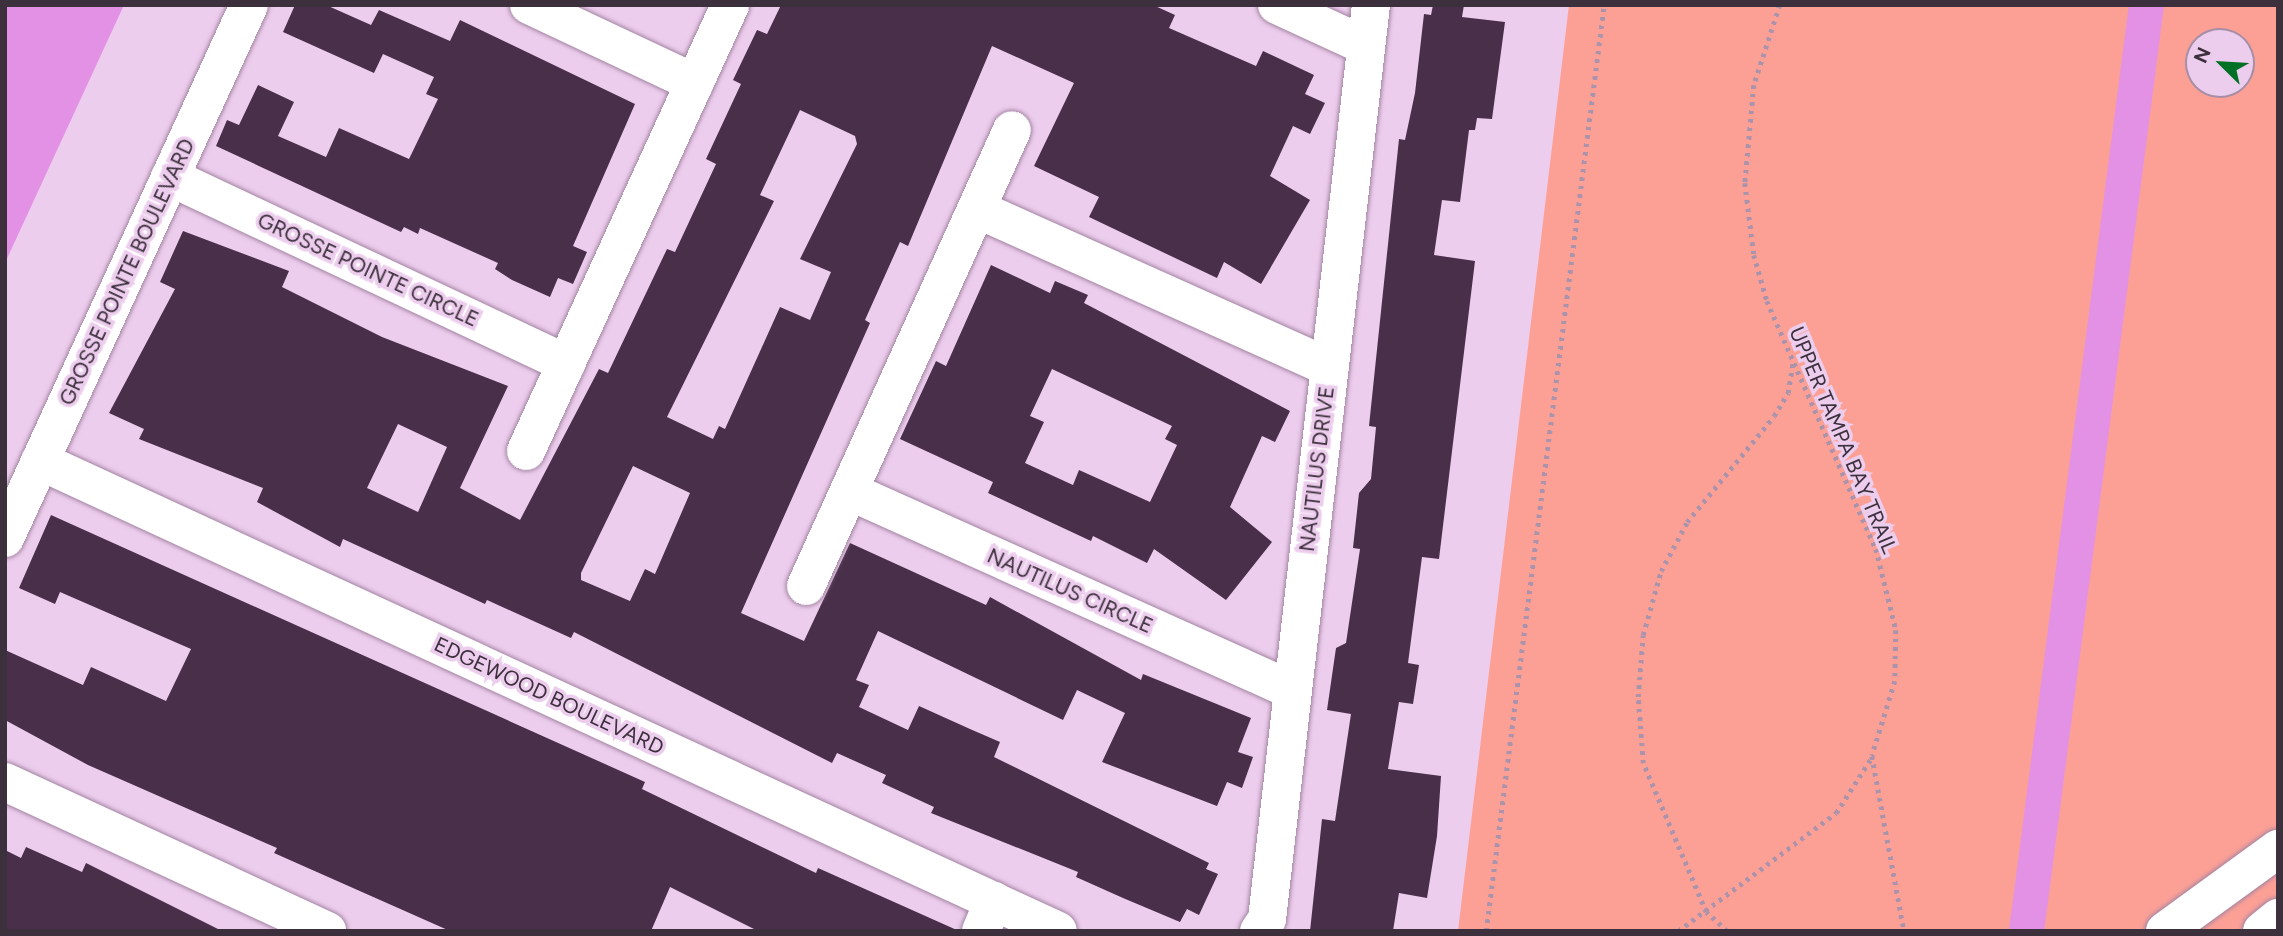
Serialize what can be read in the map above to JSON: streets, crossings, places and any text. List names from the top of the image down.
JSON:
{
  "streets": {
    "street": [
      "GROSSE POINTE CIRCLE",
      "GROSSE POINTE BOULEVARD",
      "NAUTILUS DRIVE",
      "NAUTILUS CIRCLE",
      "EDGEWOOD BOULEVARD"
    ],
    "path": ["UPPER TAMPA BAY TRAIL"]
  },
  "crossings": [
    ["GROSSE POINTE CIRCLE", "GROSSE POINTE BOULEVARD"],
    ["GROSSE POINTE BOULEVARD", "EDGEWOOD BOULEVARD"],
    ["NAUTILUS DRIVE", "NAUTILUS CIRCLE"]
  ],
  "north": "top left"
}
